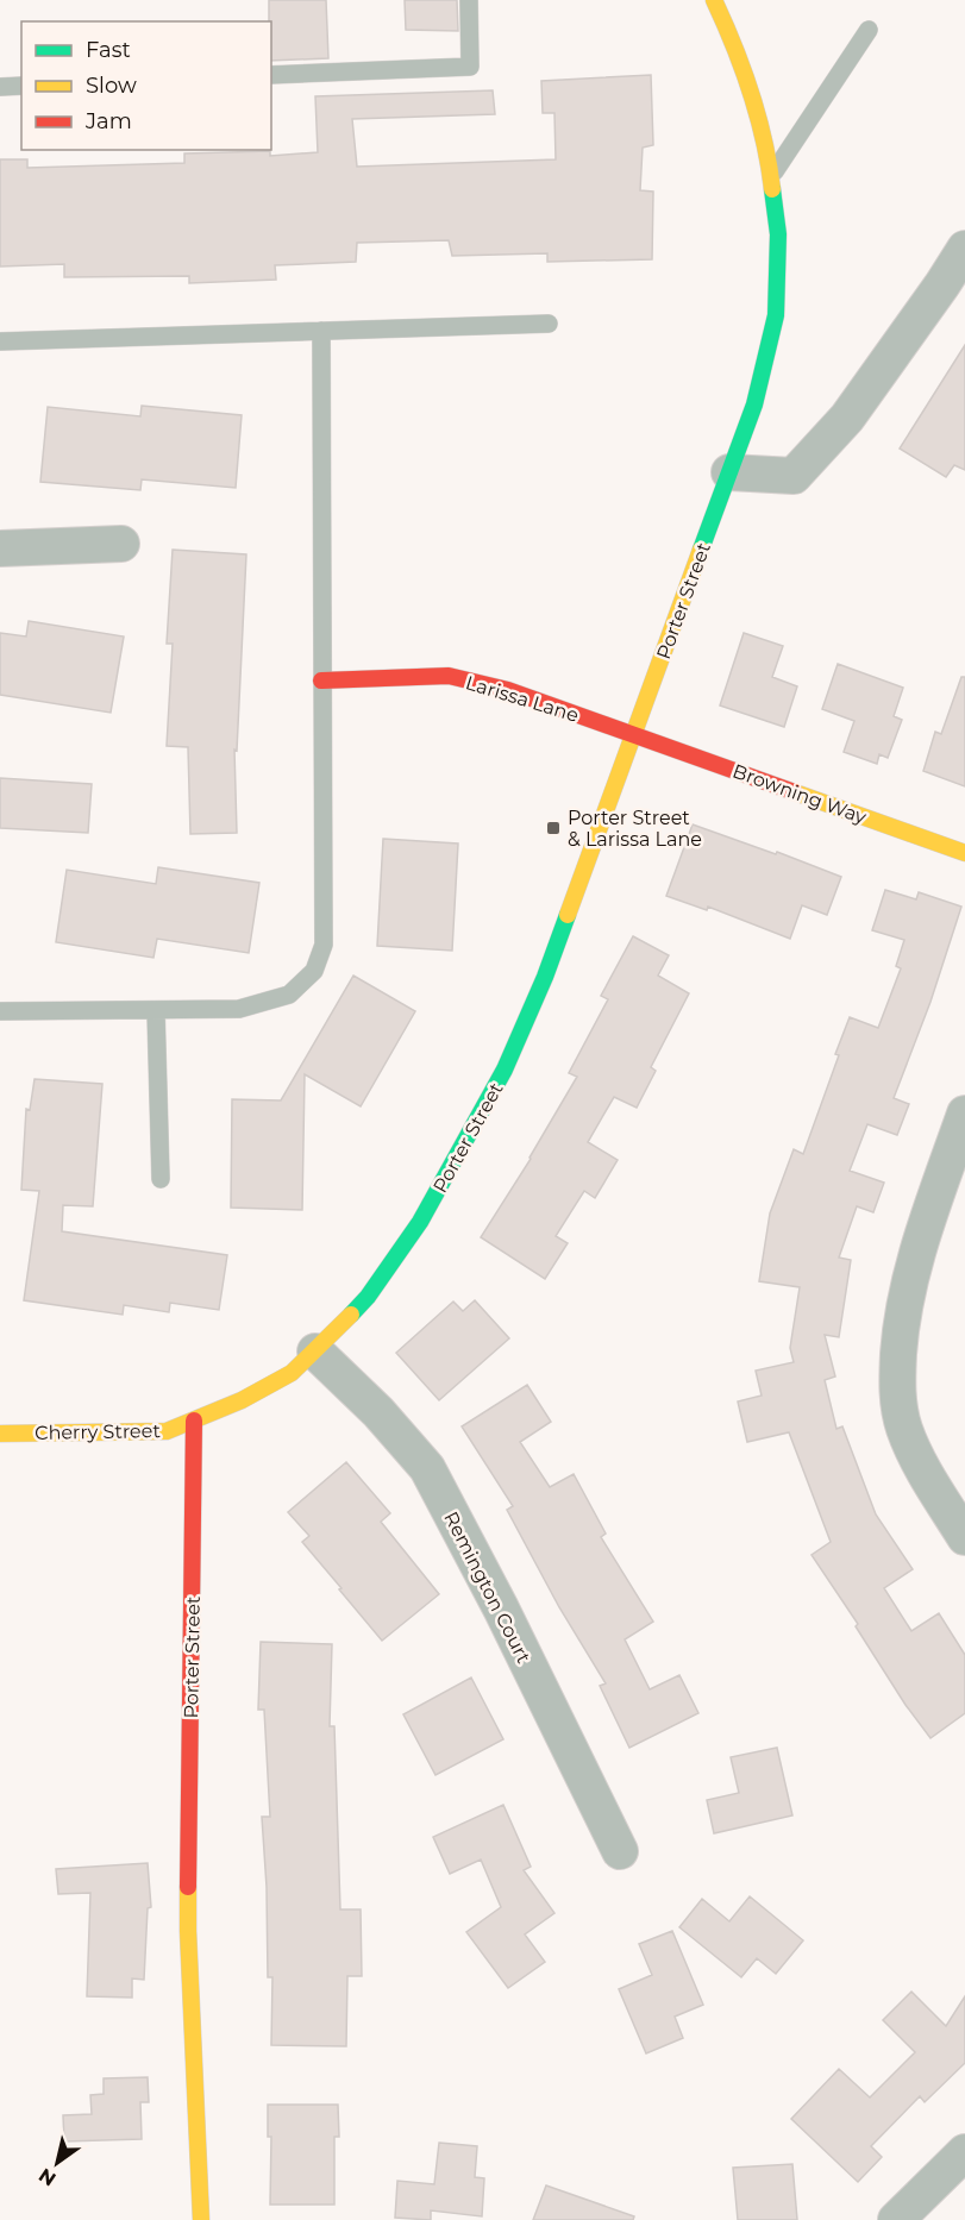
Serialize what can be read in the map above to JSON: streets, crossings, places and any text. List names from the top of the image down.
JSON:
{
  "streets": {
    "street": [
      "Porter Street",
      "Larissa Lane",
      "Browning Way",
      "Cherry Street",
      "Remington Court"
    ]
  },
  "crossings": [
    ["Porter Street", "Larissa Lane"],
    ["Porter Street", "Browning Way"],
    ["Porter Street", "Cherry Street"],
    ["Porter Street", "Remington Court"],
    ["Larissa Lane", "Browning Way"]
  ],
  "places": {
    "transit": ["Porter Street & Larissa Lane"]
  },
  "legend": ["Fast", "Slow", "Jam"],
  "north": "bottom left"
}
